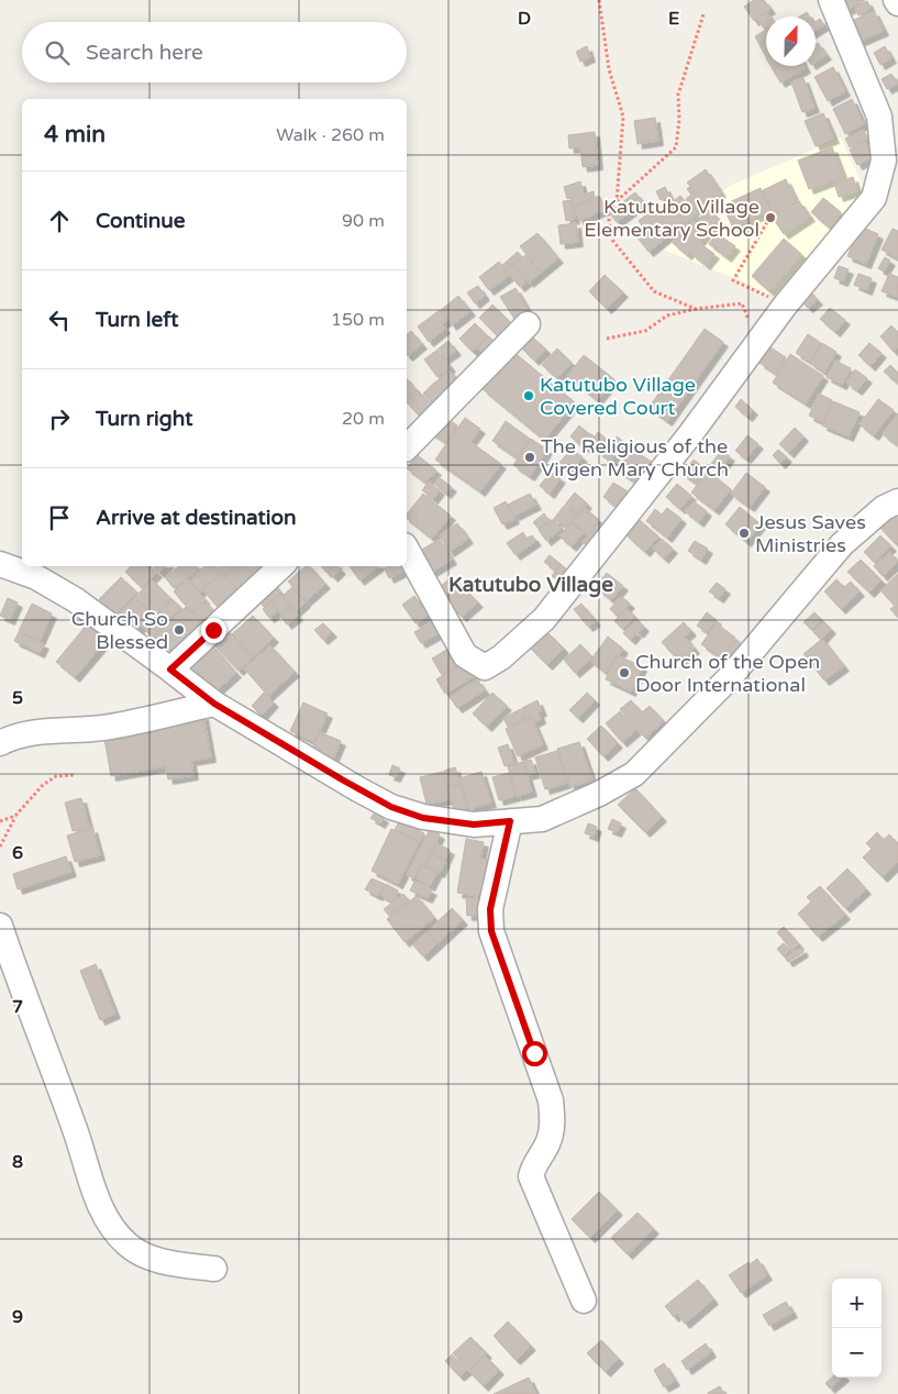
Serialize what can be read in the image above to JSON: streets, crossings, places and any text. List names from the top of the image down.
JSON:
{
  "districts": ["Katutubo Village"],
  "places": [
    "Katutubo Village Elementary School",
    "Katutubo Village Covered Court",
    "The Religious of the Virgen Mary Church",
    "Jesus Saves Ministries",
    "Church So Blessed",
    "Church of the Open Door International"
  ],
  "north": "top",
  "page": {
    "search": "Search here",
    "heading": ["4 min", "Walk · 260 m"],
    "list": [
      ["Continue", "90 m"],
      ["Turn left", "150 m"],
      ["Turn right", "20 m"],
      "Arrive at destination"
    ],
    "map_buttons": ["+", "−"]
  },
  "grid": {
    "columns": ["D", "E"],
    "rows": [
      "5",
      "6",
      "7",
      "8",
      "9"
    ]
  }
}
